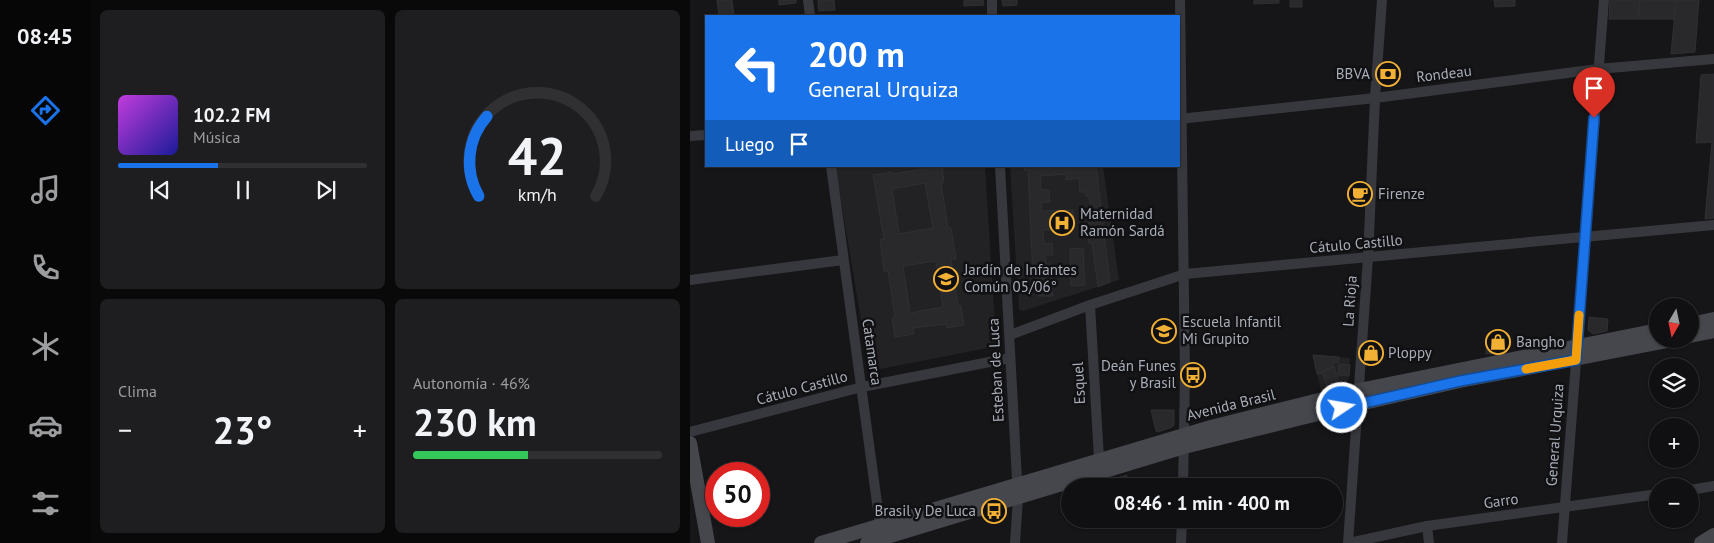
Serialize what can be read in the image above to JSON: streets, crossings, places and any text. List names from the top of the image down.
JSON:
{
  "streets": {
    "main road": ["Avenida Brasil"],
    "street": [
      "Rondeau",
      "Cátulo Castillo",
      "La Rioja",
      "Catamarca",
      "Esteban de Luca",
      "Esquel",
      "General Urquiza",
      "Garro"
    ]
  },
  "crossings": [
    ["Rondeau", "La Rioja"],
    ["Rondeau", "General Urquiza"],
    ["Cátulo Castillo", "La Rioja"],
    ["Cátulo Castillo", "Catamarca"],
    ["Cátulo Castillo", "Esteban de Luca"],
    ["Cátulo Castillo", "Esquel"],
    ["Cátulo Castillo", "General Urquiza"],
    ["La Rioja", "Avenida Brasil"],
    ["La Rioja", "Garro"],
    ["Catamarca", "Avenida Brasil"],
    ["Esteban de Luca", "Avenida Brasil"],
    ["Esquel", "Avenida Brasil"],
    ["Avenida Brasil", "General Urquiza"],
    ["General Urquiza", "Garro"]
  ],
  "places": {
    "bank": ["BBVA"],
    "cafe": ["Firenze"],
    "hospital": ["Maternidad Ramón Sardá"],
    "school or university": ["Jardín de Infantes Común 05/06°", "Escuela Infantil Mi Grupito"],
    "shop": ["Bangho", "Ploppy"],
    "bus stop": ["Deán Funes y Brasil", "Brasil y De Luca"]
  },
  "north": "bottom",
  "page": {
    "tabs": "08:45",
    "turn": ["200 m", "General Urquiza"],
    "song": ["102.2 FM", "Música"],
    "then": "Luego",
    "map_buttons": ["+", "−"],
    "tile": [
      "Clima",
      ["Autonomía · 46%", "230 km"]
    ],
    "heat": ["−", "23°", "+"],
    "limit": "50",
    "trip": "08:46 · 1 min · 400 m",
    "gauge": ["42", "km/h"]
  }
}
